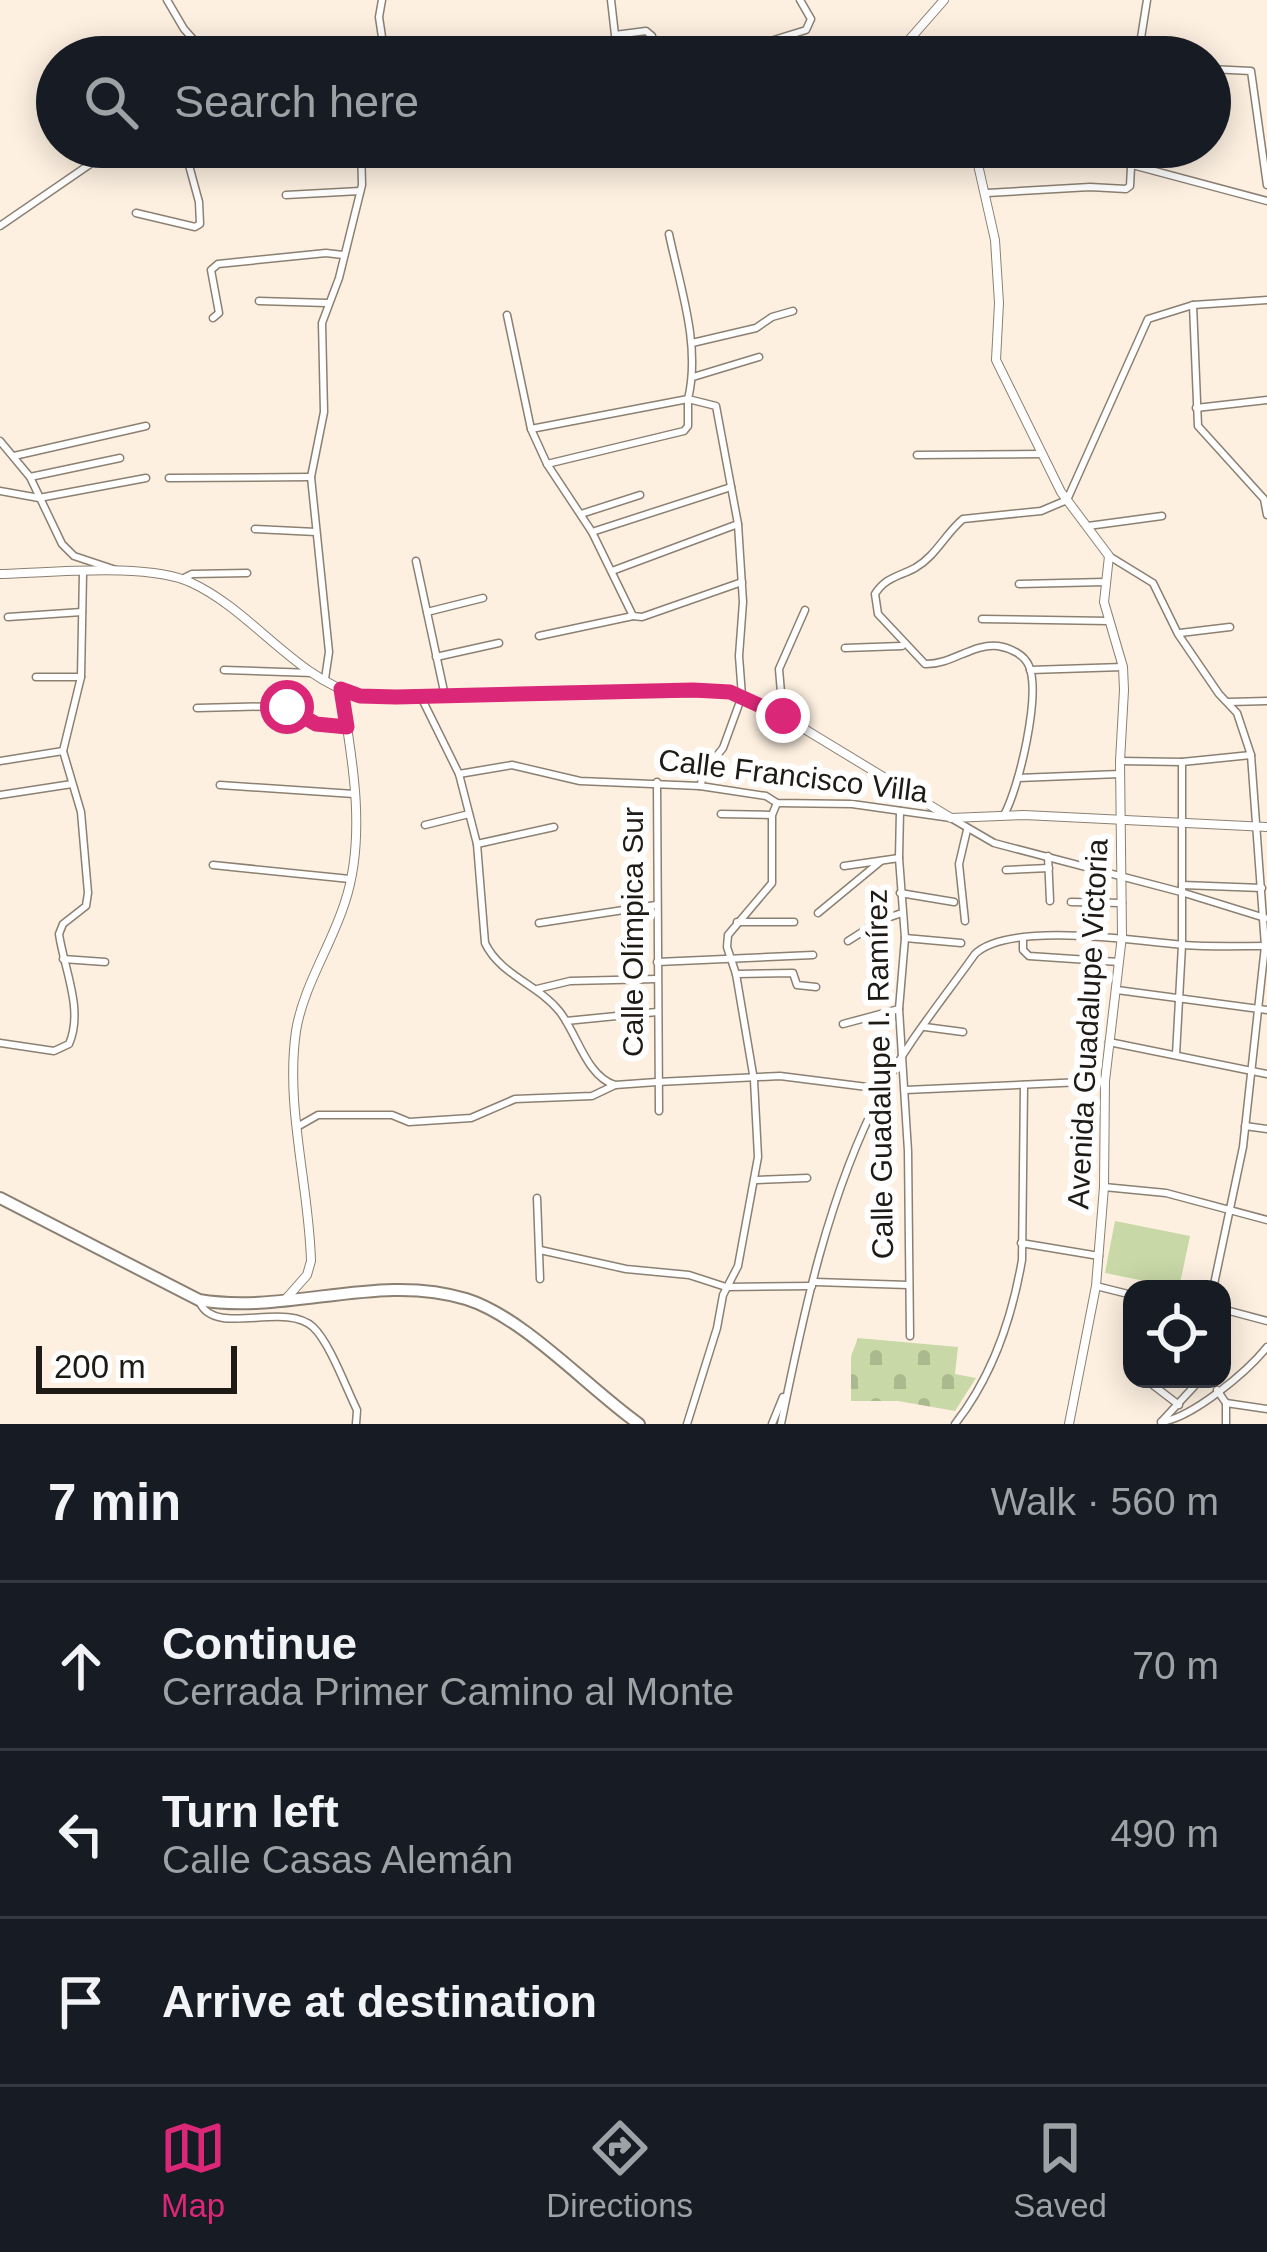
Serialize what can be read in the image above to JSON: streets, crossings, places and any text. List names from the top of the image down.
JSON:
{
  "streets": {
    "street": [
      "Calle Francisco Villa",
      "Calle Olímpica Sur",
      "Avenida Guadalupe Victoria",
      "Calle Guadalupe I. Ramírez"
    ]
  },
  "crossings": [
    ["Calle Francisco Villa", "Calle Olímpica Sur"],
    ["Calle Francisco Villa", "Avenida Guadalupe Victoria"],
    ["Calle Francisco Villa", "Calle Guadalupe I. Ramírez"]
  ],
  "scale_bar": "200 m",
  "page": {
    "search": "Search here",
    "scale": "200 m",
    "heading": ["7 min", "Walk · 560 m"],
    "list": [
      ["Continue", "Cerrada Primer Camino al Monte", "70 m"],
      ["Turn left", "Calle Casas Alemán", "490 m"],
      "Arrive at destination"
    ],
    "nav": ["Map", "Directions", "Saved"]
  }
}
